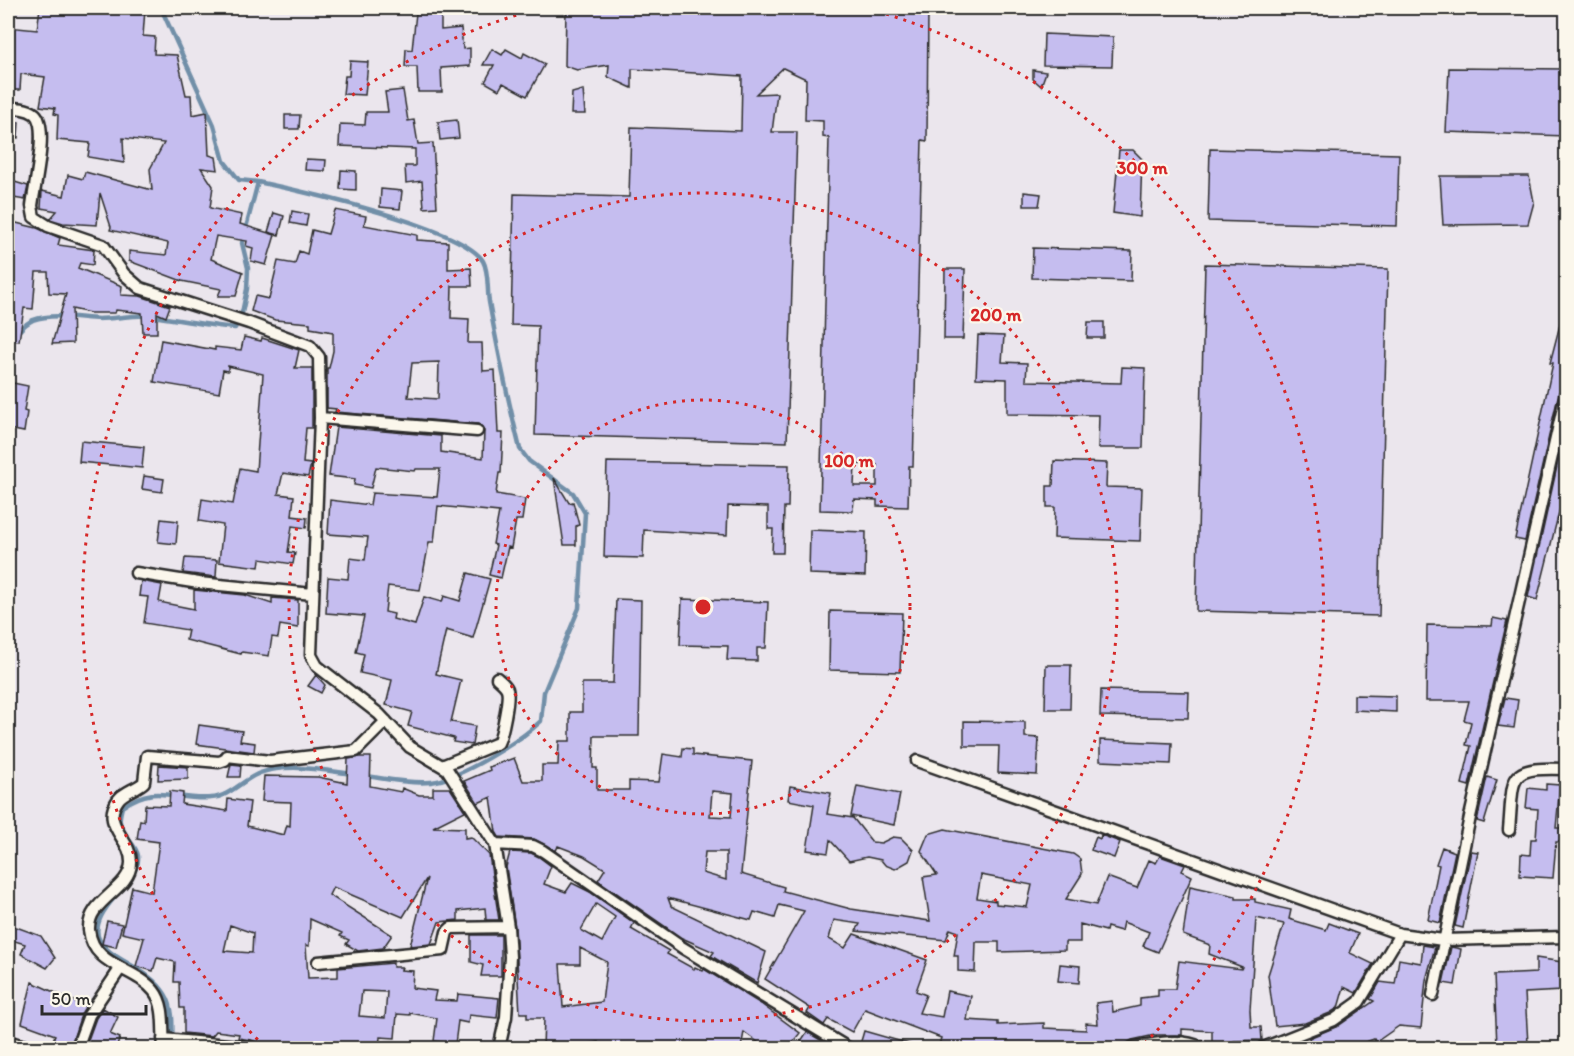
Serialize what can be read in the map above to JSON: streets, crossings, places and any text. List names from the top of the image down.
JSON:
{
  "scale_bar": "50 m",
  "rings": ["300 m", "200 m", "100 m"]
}
